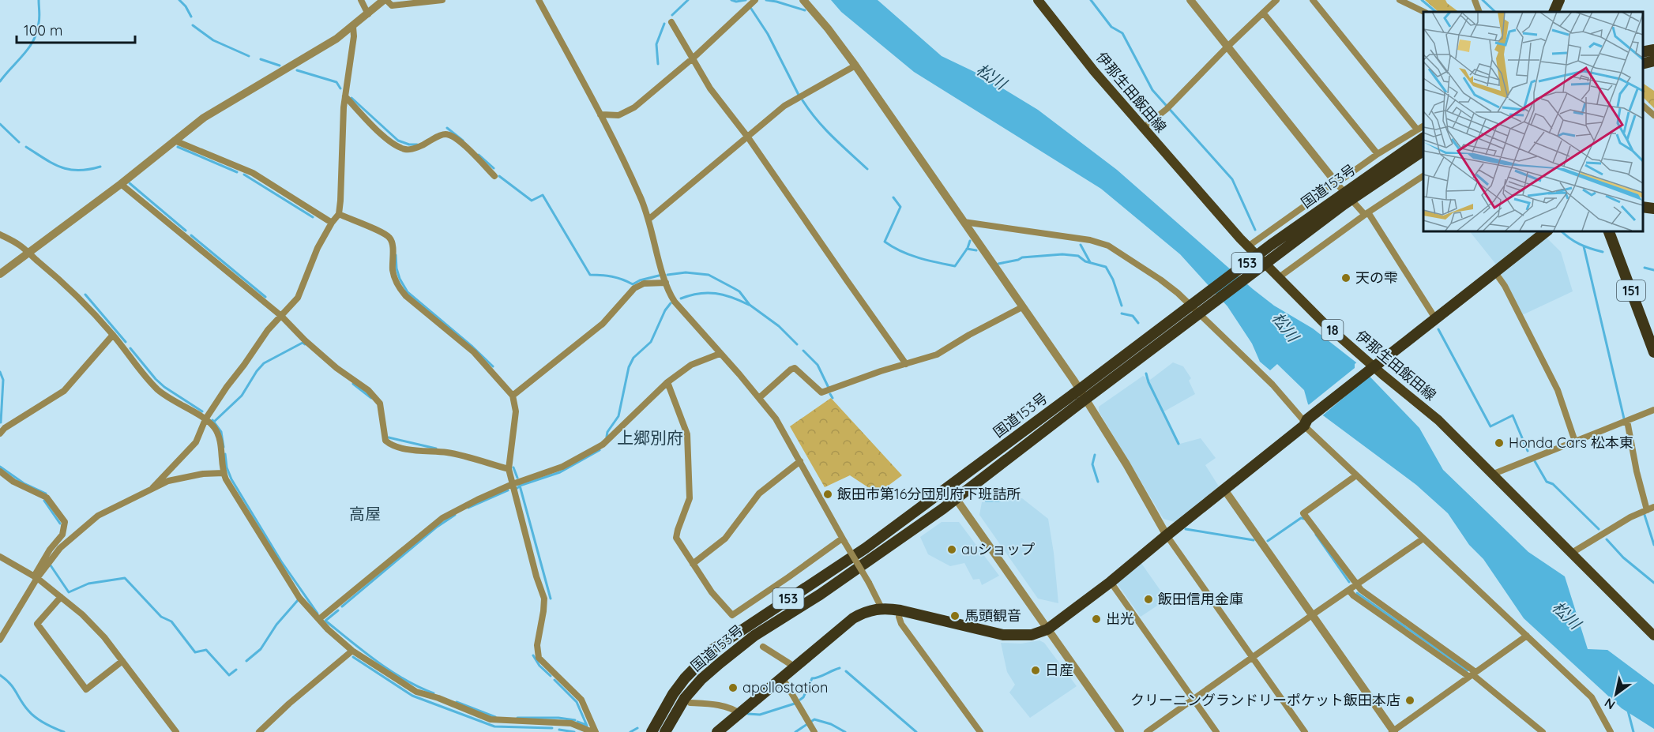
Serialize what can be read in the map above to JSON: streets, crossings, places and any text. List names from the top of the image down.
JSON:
{
  "streets": {
    "highway": ["国道153号", "153", "151"],
    "main road": ["伊那生田飯田線", "18"]
  },
  "districts": ["上郷別府", "高屋"],
  "water": ["松川"],
  "places": [
    "天の雫",
    "Honda Cars 松本東",
    "飯田市第16分団別府下班詰所",
    "auショップ",
    "飯田信用金庫",
    "馬頭観音",
    "出光",
    "日産",
    "apollostation",
    "クリーニングランドリーポケット飯田本店"
  ],
  "scale_bar": "100 m",
  "north": "bottom left"
}
